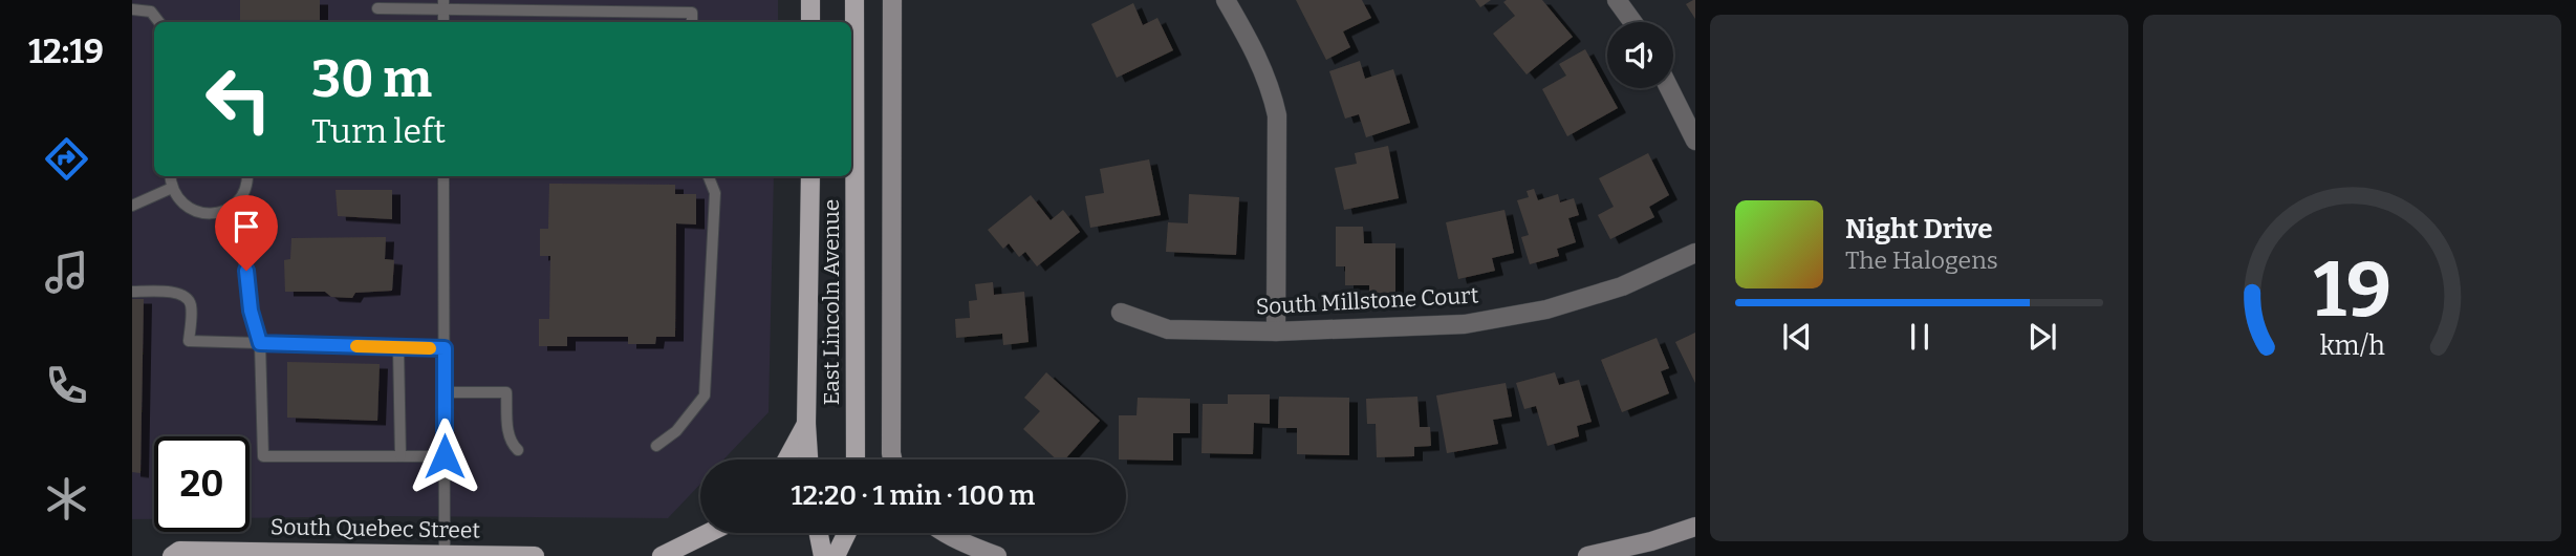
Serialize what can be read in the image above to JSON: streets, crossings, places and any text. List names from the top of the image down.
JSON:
{
  "streets": {
    "main road": ["East Lincoln Avenue", "South Quebec Street"],
    "street": ["South Millstone Court"]
  },
  "page": {
    "tabs": "12:19",
    "turn": ["30 m", "Turn left"],
    "song": ["Night Drive", "The Halogens"],
    "limit": "20",
    "trip": "12:20 · 1 min · 100 m",
    "gauge": ["19", "km/h"]
  }
}
